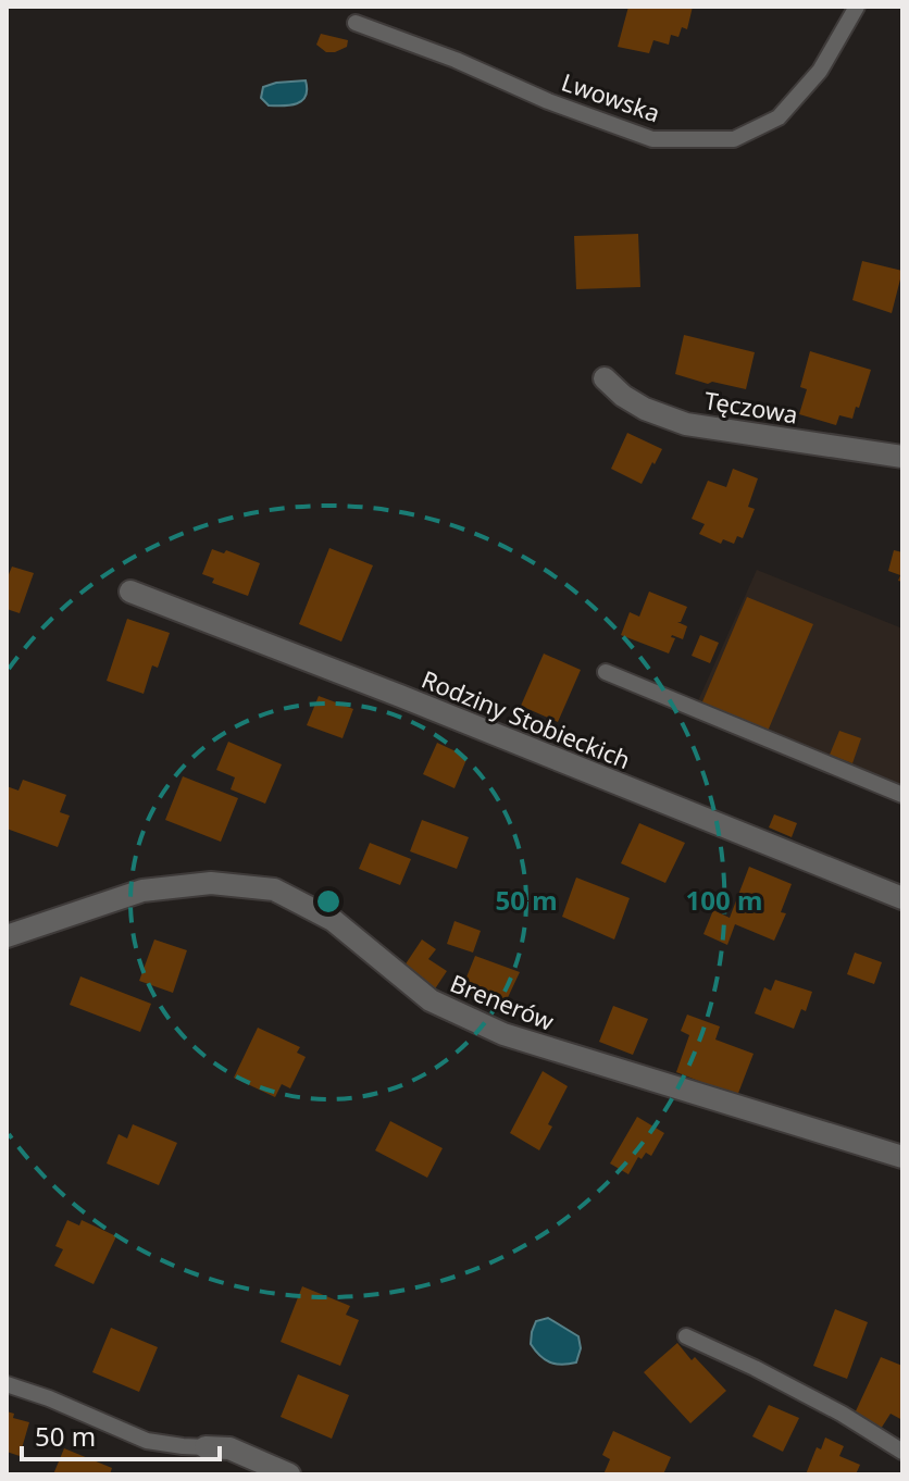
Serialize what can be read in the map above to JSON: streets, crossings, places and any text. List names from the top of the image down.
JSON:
{
  "streets": {
    "street": ["Tęczowa", "Rodziny Stobieckich", "Brenerów"],
    "lane": ["Lwowska"]
  },
  "scale_bar": "50 m",
  "rings": ["50 m", "100 m"]
}
